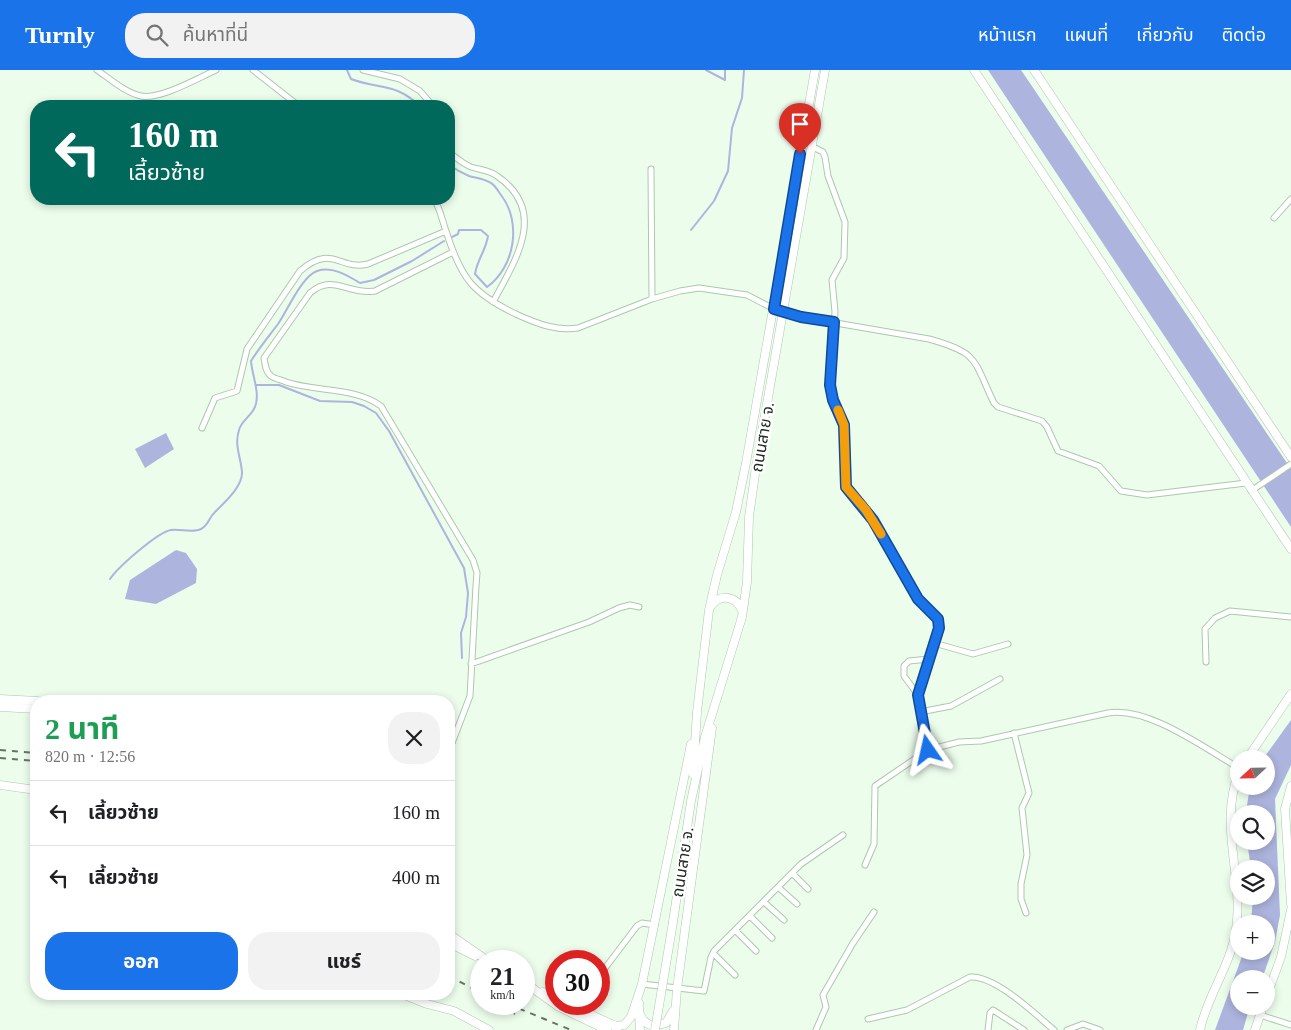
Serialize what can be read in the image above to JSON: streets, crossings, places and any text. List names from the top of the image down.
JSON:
{
  "streets": {
    "main road": ["ถนนสาย จ."]
  },
  "north": "left",
  "page": {
    "header": "Turnly",
    "search": "ค้นหาที่นี่",
    "nav": [
      "หน้าแรก",
      "แผนที่",
      "เกี่ยวกับ",
      "ติดต่อ"
    ],
    "turn": ["160 m", "เลี้ยวซ้าย"],
    "heading": ["2 นาที", "820 m · 12:56"],
    "map_buttons": ["+", "−"],
    "list": [
      {
        "name": "เลี้ยวซ้าย",
        "value": "160 m"
      },
      {
        "name": "เลี้ยวซ้าย",
        "value": "400 m"
      }
    ],
    "buttons": ["ออก", "แชร์"],
    "speed": "21 km/h",
    "limit": "30"
  }
}
